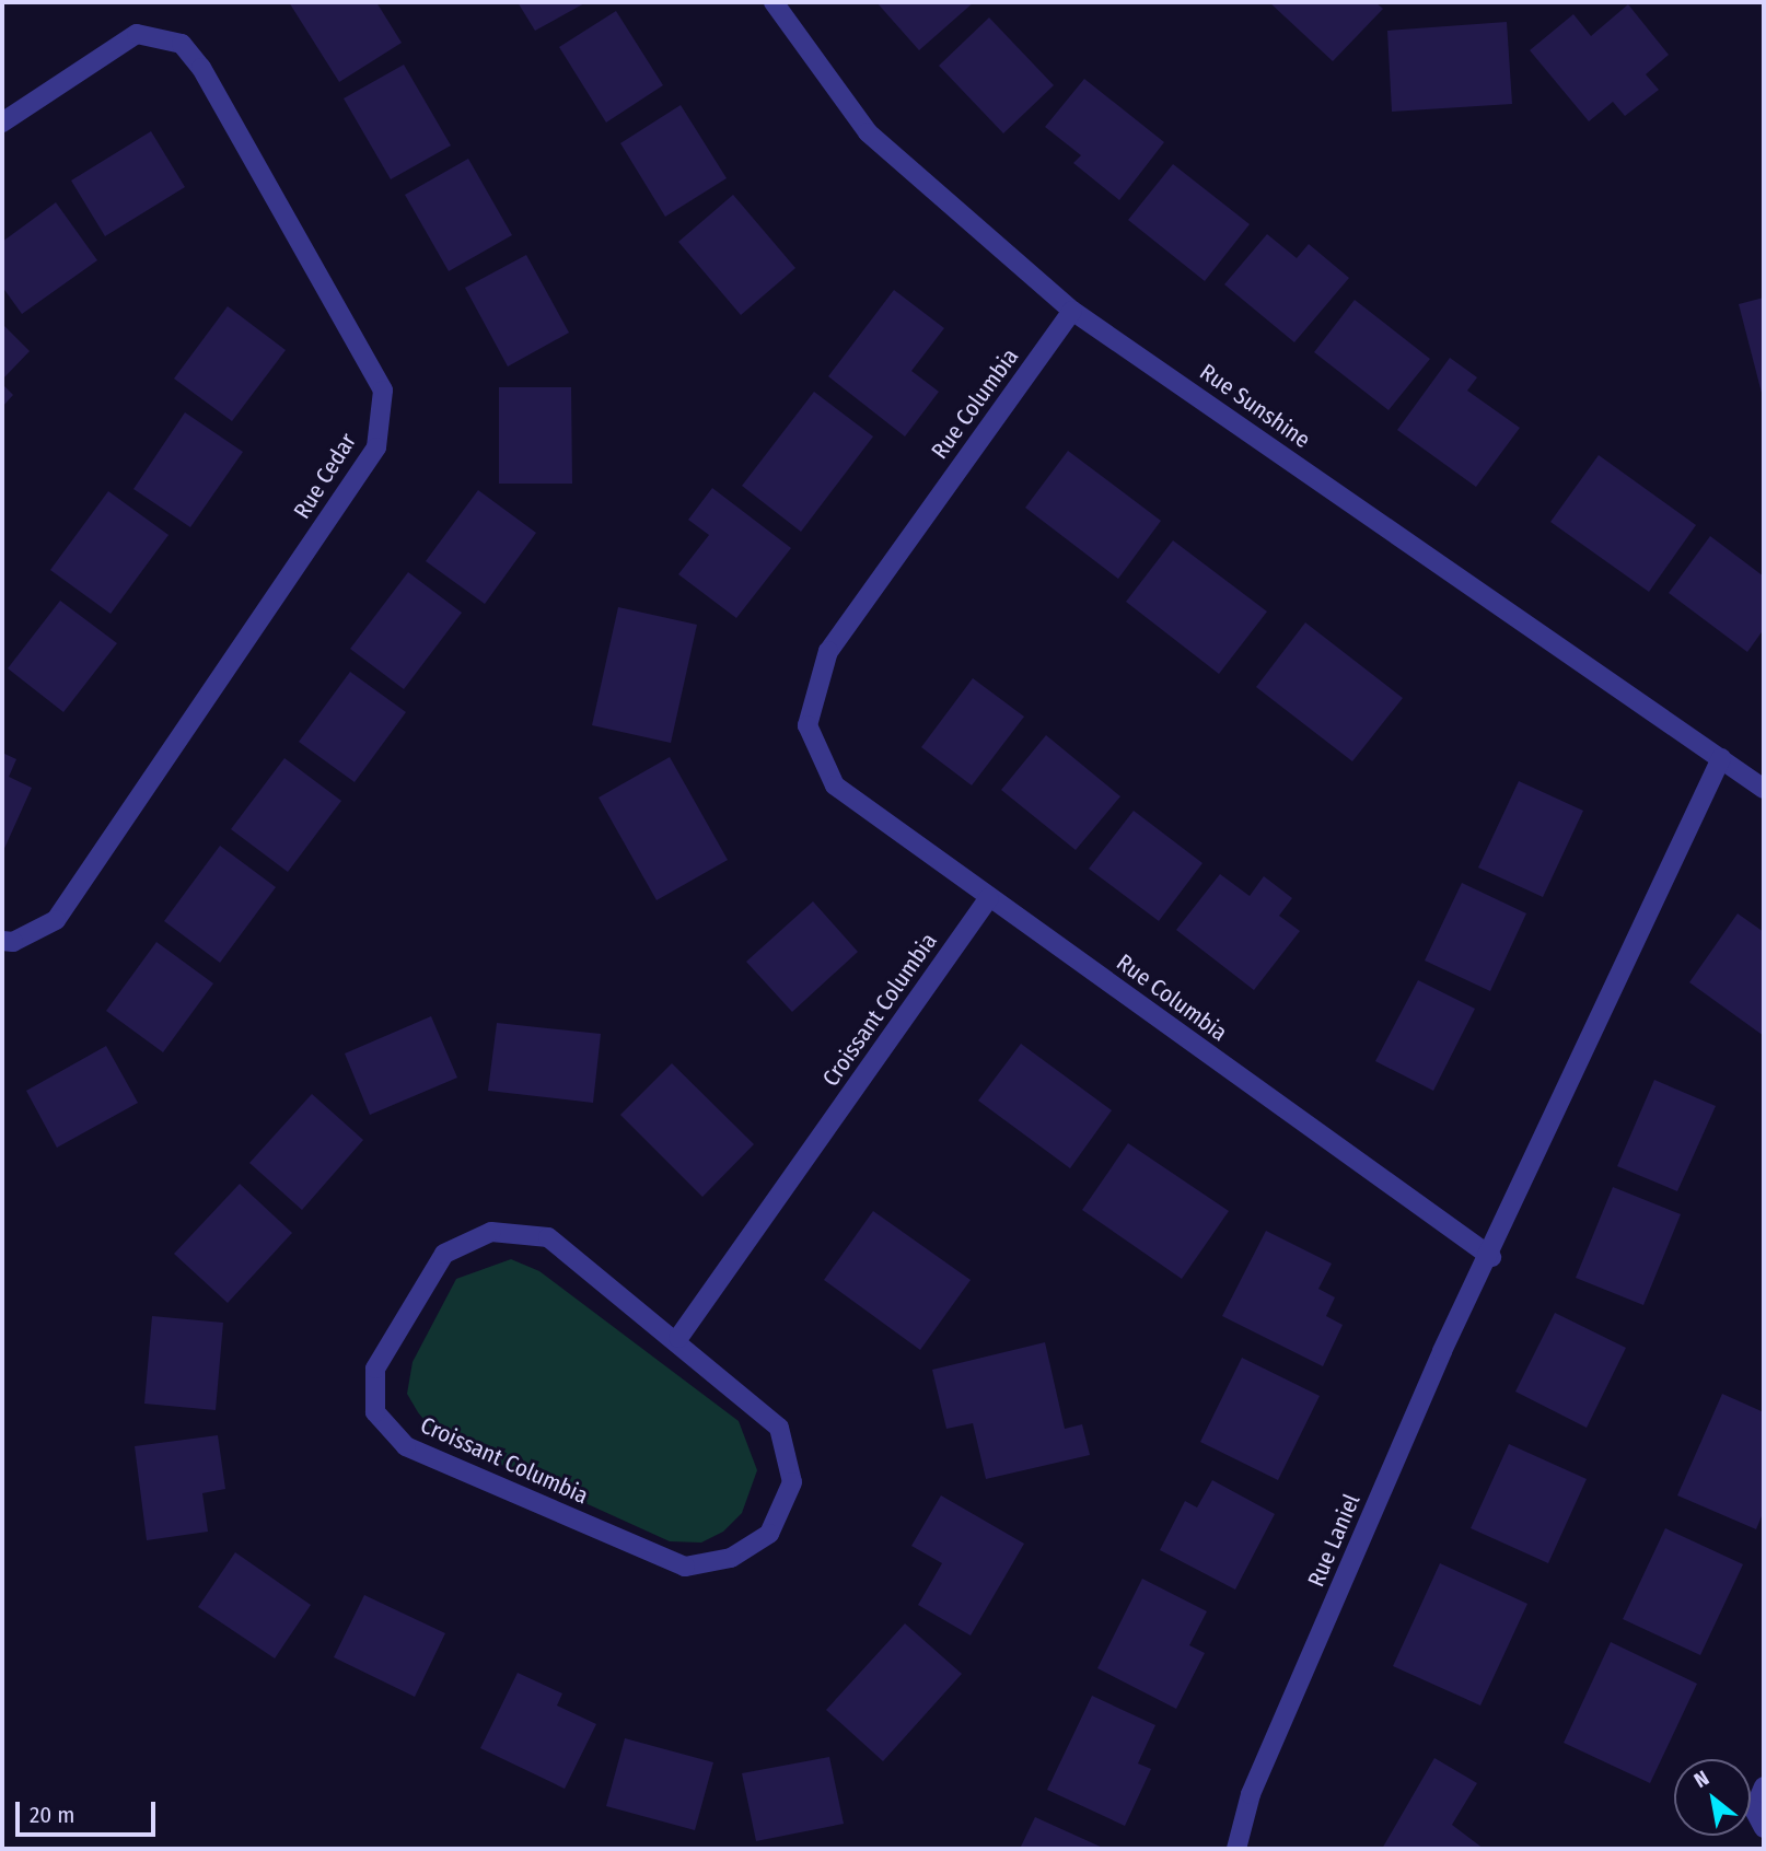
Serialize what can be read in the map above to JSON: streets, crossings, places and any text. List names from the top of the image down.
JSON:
{
  "streets": {
    "street": [
      "Rue Columbia",
      "Rue Sunshine",
      "Rue Cedar",
      "Croissant Columbia",
      "Rue Laniel"
    ]
  },
  "crossings": [
    ["Rue Columbia", "Rue Sunshine"],
    ["Rue Columbia", "Croissant Columbia"],
    ["Rue Columbia", "Rue Laniel"]
  ],
  "scale_bar": "20 m",
  "north": "top left"
}
